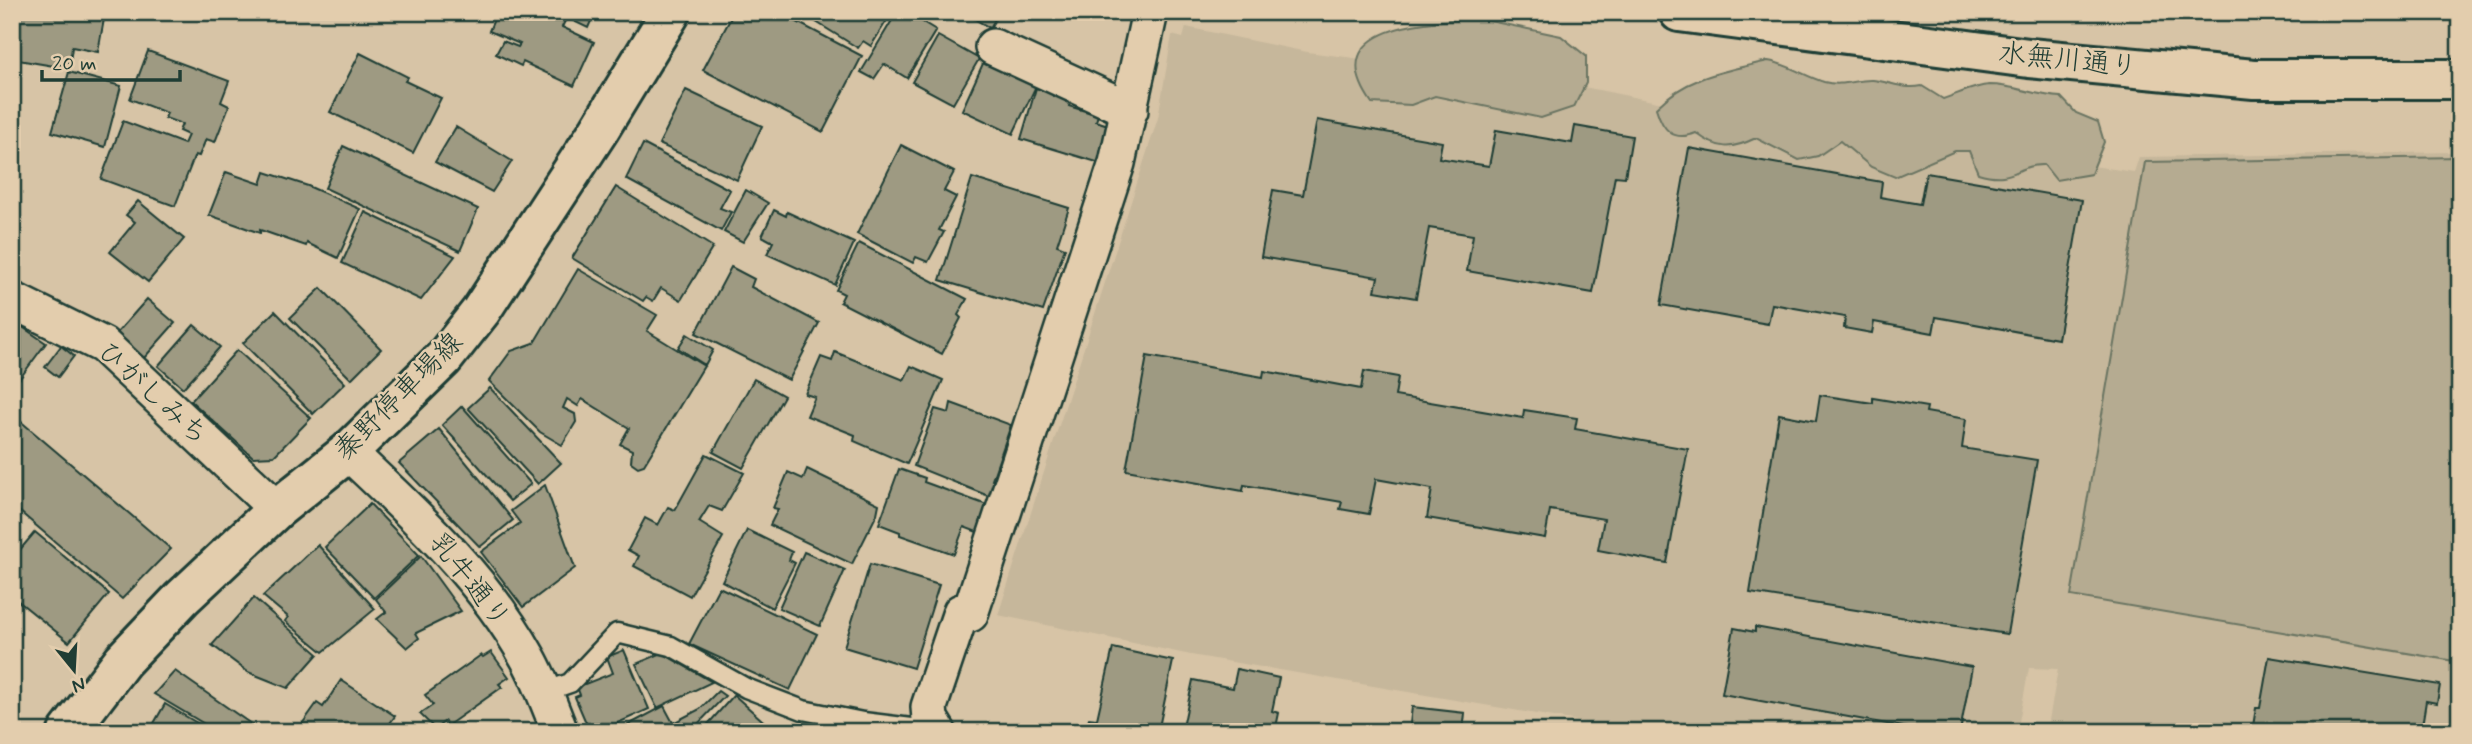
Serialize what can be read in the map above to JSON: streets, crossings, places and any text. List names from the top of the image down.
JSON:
{
  "streets": {
    "main road": ["水無川通り", "秦野停車場線"],
    "street": ["ひがしみち", "乳牛通り"]
  },
  "crossings": [
    ["ひがしみち", "秦野停車場線"],
    ["秦野停車場線", "乳牛通り"]
  ],
  "scale_bar": "20 m",
  "north": "bottom"
}
